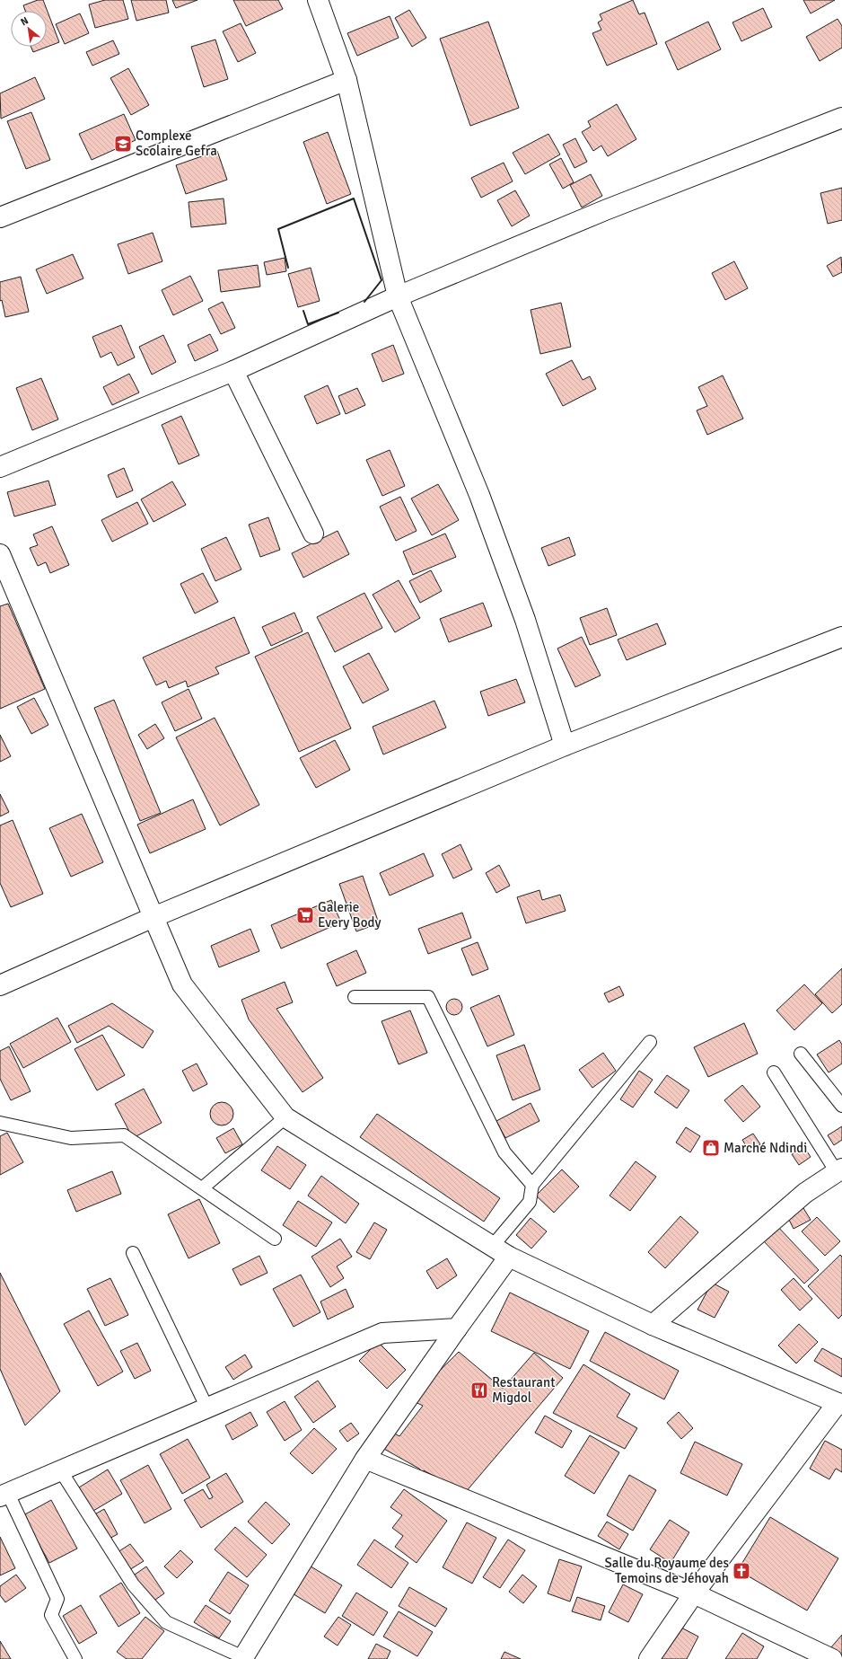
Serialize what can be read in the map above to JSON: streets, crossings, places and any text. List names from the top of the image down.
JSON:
{
  "places": {
    "school or university": ["Complexe Scolaire Gefra"],
    "supermarket": ["Galerie Every Body"],
    "shop": ["Marché Ndindi"],
    "restaurant": ["Restaurant Migdol"],
    "church": ["Salle du Royaume des Temoins de Jéhovah"]
  },
  "north": "top left"
}
